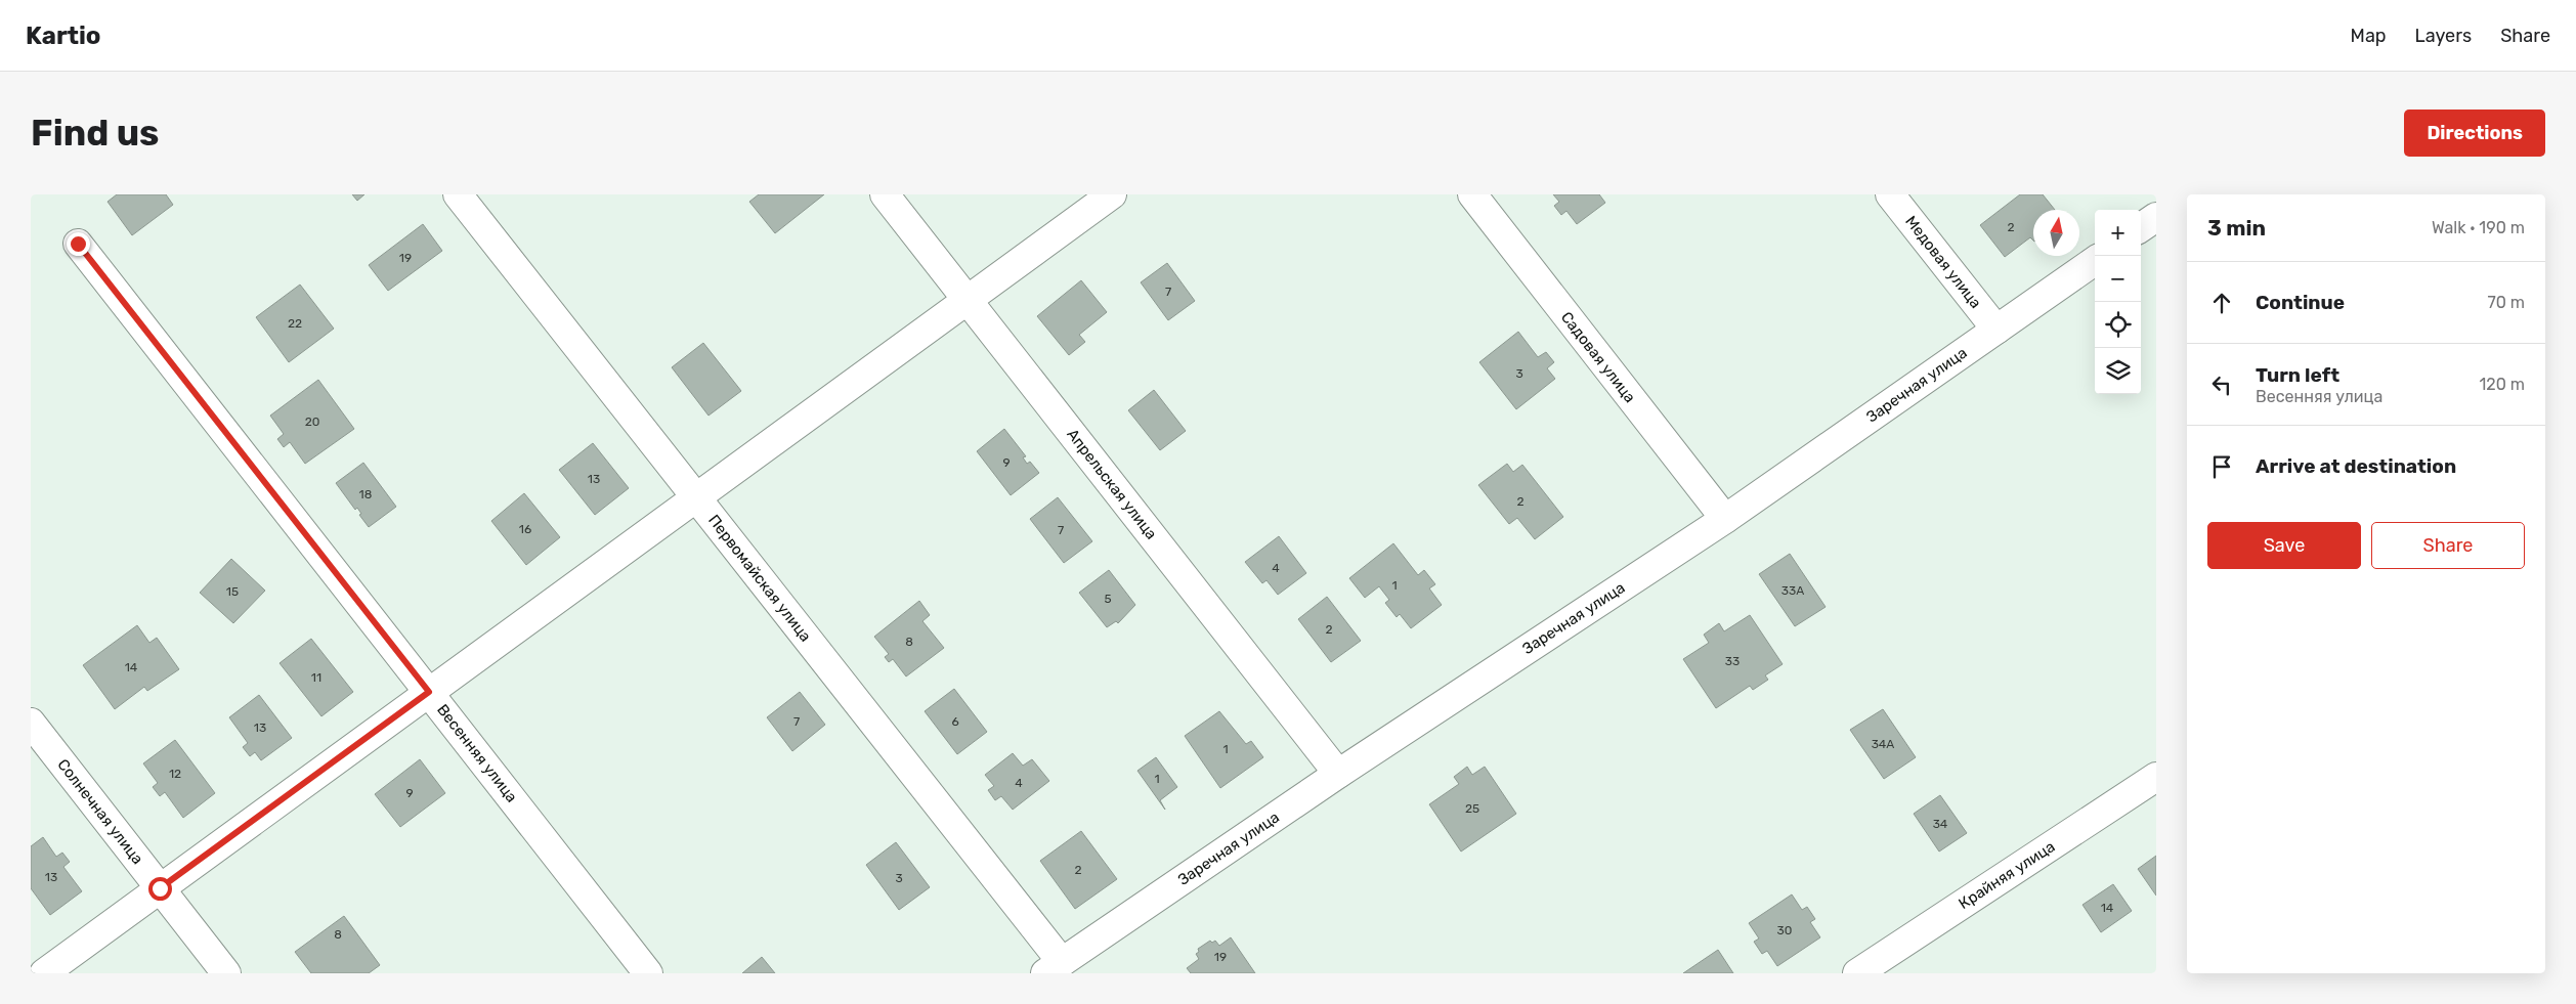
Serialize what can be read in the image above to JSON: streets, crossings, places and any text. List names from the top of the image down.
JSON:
{
  "streets": {
    "street": [
      "Медовая улица",
      "Садовая улица",
      "Заречная улица",
      "Апрельская улица",
      "Первомайская улица",
      "Весенняя улица",
      "Солнечная улица",
      "Крайняя улица"
    ]
  },
  "crossings": [
    ["Медовая улица", "Заречная улица"],
    ["Садовая улица", "Заречная улица"],
    ["Заречная улица", "Апрельская улица"],
    ["Заречная улица", "Первомайская улица"]
  ],
  "house_numbers": [
    "2",
    "19",
    "7",
    "22",
    "3",
    "20",
    "9",
    "13",
    "18",
    "2",
    "16",
    "7",
    "4",
    "1",
    "33А",
    "15",
    "5",
    "2",
    "8",
    "33",
    "14",
    "11",
    "7",
    "6",
    "13",
    "34А",
    "1",
    "12",
    "1",
    "4",
    "9",
    "25",
    "34",
    "2",
    "13",
    "3",
    "14",
    "30",
    "8",
    "19"
  ],
  "north": "top",
  "page": {
    "header": "Kartio",
    "nav": ["Map", "Layers", "Share"],
    "buttons": [
      "Directions",
      ["Save", "Share"]
    ],
    "title": "Find us",
    "heading": ["3 min", "Walk · 190 m"],
    "map_buttons": ["+", "−"],
    "list": [
      ["Continue", "70 m"],
      ["Turn left", "Весенняя улица", "120 m"],
      "Arrive at destination"
    ]
  }
}
